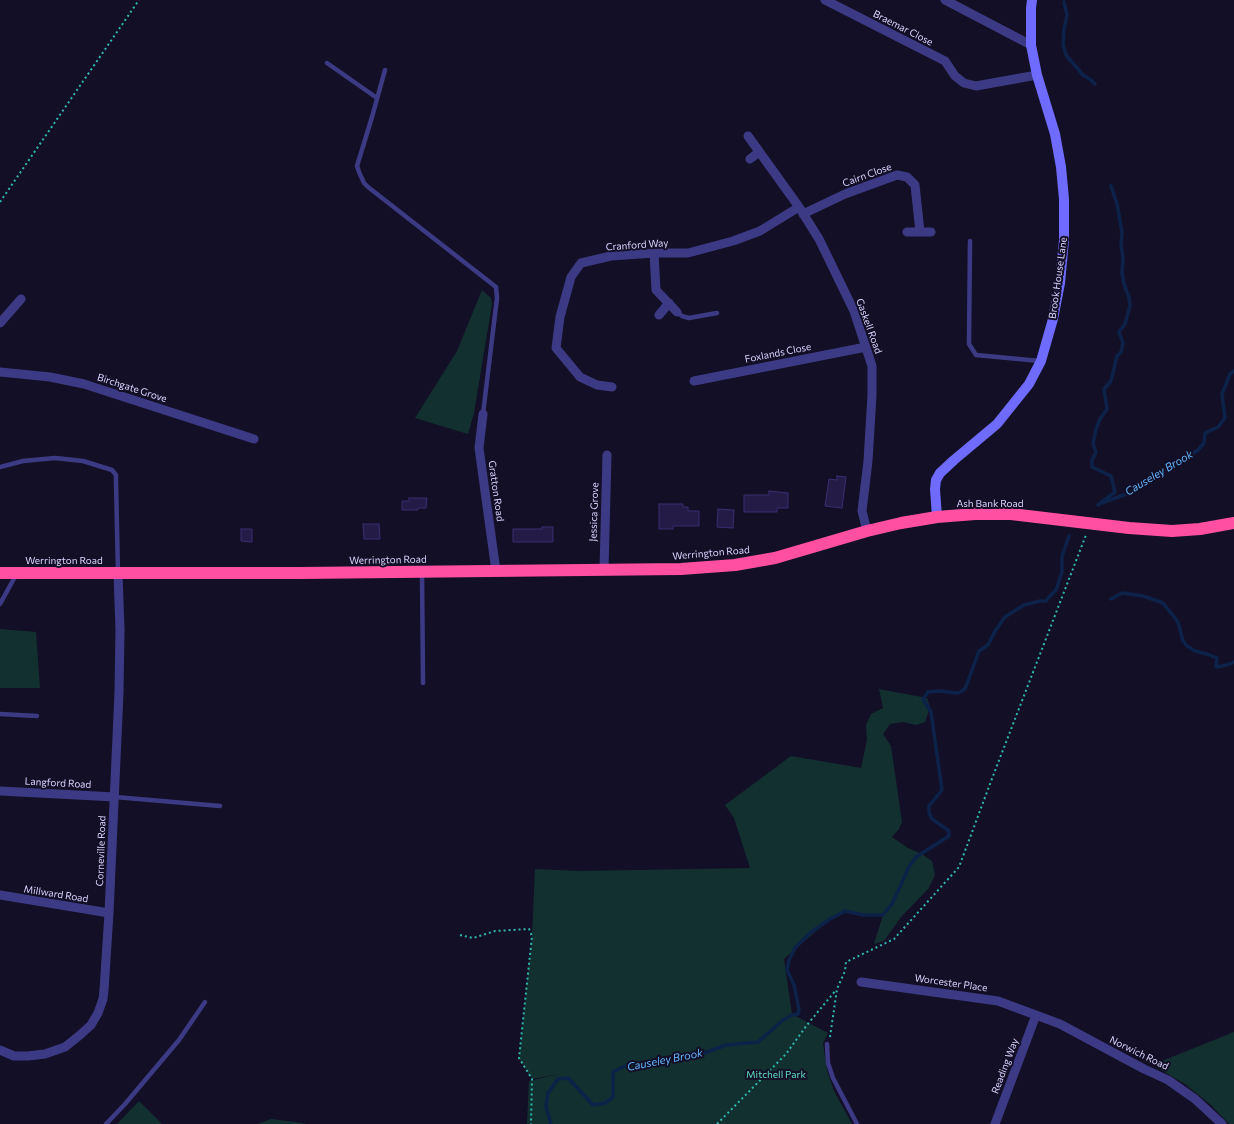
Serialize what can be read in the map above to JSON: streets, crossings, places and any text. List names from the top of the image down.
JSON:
{
  "streets": {
    "highway": ["Ash Bank Road", "Werrington Road"],
    "street": [
      "Braemar Close",
      "Cairn Close",
      "Cranford Way",
      "Brook House Lane",
      "Gaskell Road",
      "Foxlands Close",
      "Birchgate Grove",
      "Gratton Road",
      "Jessica Grove",
      "Langford Road",
      "Corneville Road",
      "Millward Road",
      "Worcester Place",
      "Norwich Road",
      "Reading Way"
    ]
  },
  "crossings": [
    ["Braemar Close", "Brook House Lane"],
    ["Cairn Close", "Cranford Way"],
    ["Cairn Close", "Gaskell Road"],
    ["Cranford Way", "Gaskell Road"],
    ["Brook House Lane", "Ash Bank Road"],
    ["Gaskell Road", "Foxlands Close"],
    ["Gaskell Road", "Ash Bank Road"],
    ["Gratton Road", "Werrington Road"],
    ["Ash Bank Road", "Werrington Road"],
    ["Jessica Grove", "Werrington Road"],
    ["Werrington Road", "Corneville Road"],
    ["Langford Road", "Corneville Road"],
    ["Corneville Road", "Millward Road"],
    ["Worcester Place", "Norwich Road"],
    ["Worcester Place", "Reading Way"],
    ["Norwich Road", "Reading Way"]
  ],
  "water": ["Causeley Brook"],
  "parks": ["Mitchell Park"]
}
